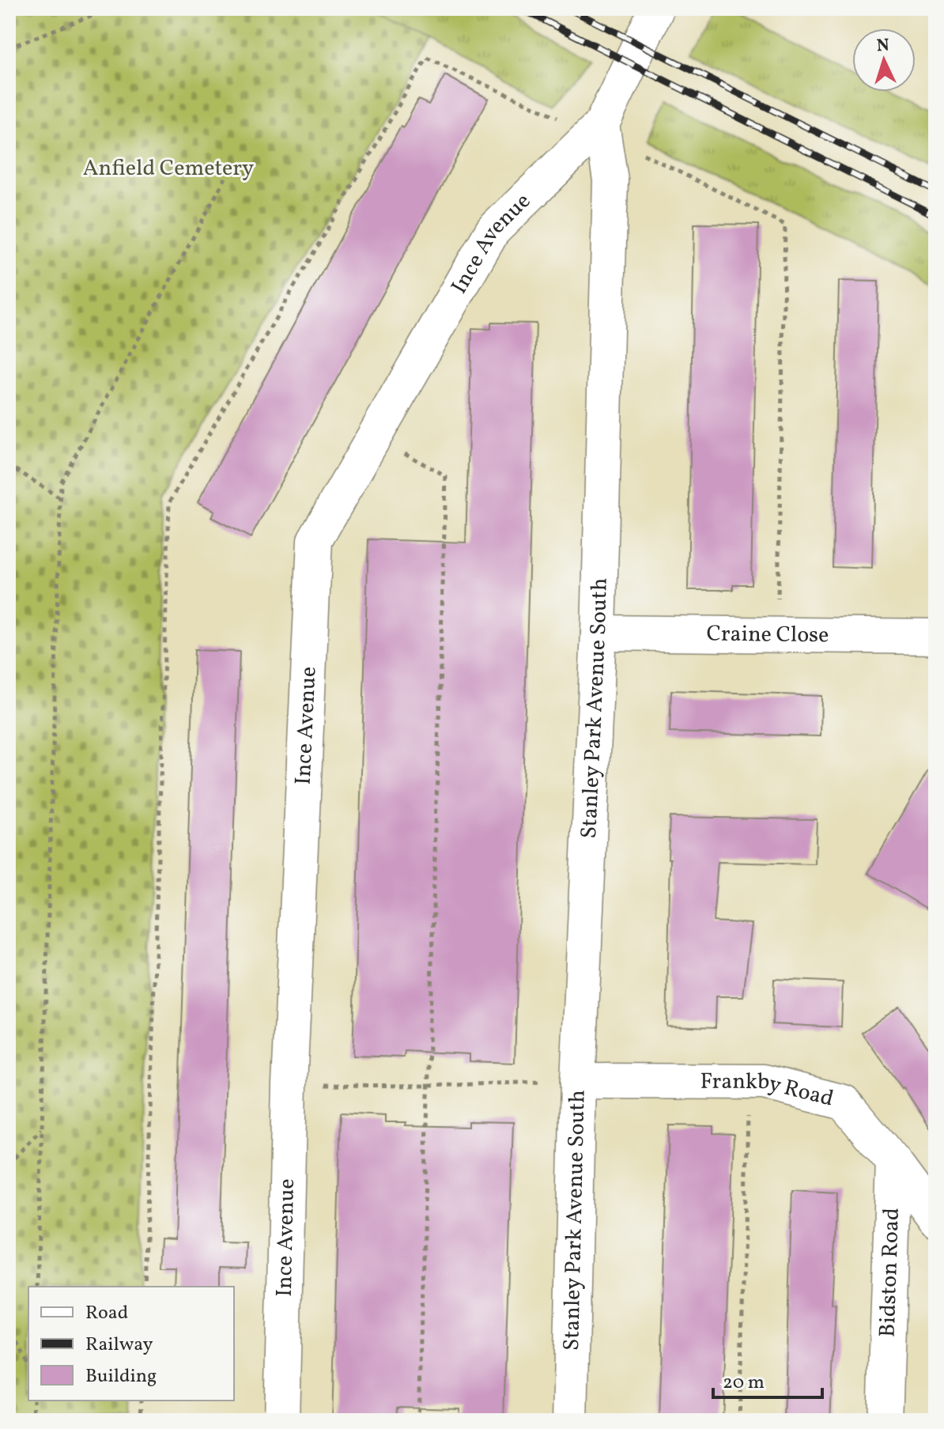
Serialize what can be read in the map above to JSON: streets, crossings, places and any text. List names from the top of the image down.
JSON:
{
  "streets": {
    "street": [
      "Ince Avenue",
      "Craine Close",
      "Stanley Park Avenue South",
      "Frankby Road",
      "Bidston Road"
    ]
  },
  "crossings": [
    ["Ince Avenue", "Stanley Park Avenue South"],
    ["Craine Close", "Stanley Park Avenue South"],
    ["Stanley Park Avenue South", "Frankby Road"],
    ["Frankby Road", "Bidston Road"]
  ],
  "parks": ["Anfield Cemetery"],
  "legend": ["Road", "Railway", "Building"],
  "scale_bar": "20 m",
  "north": "top"
}
